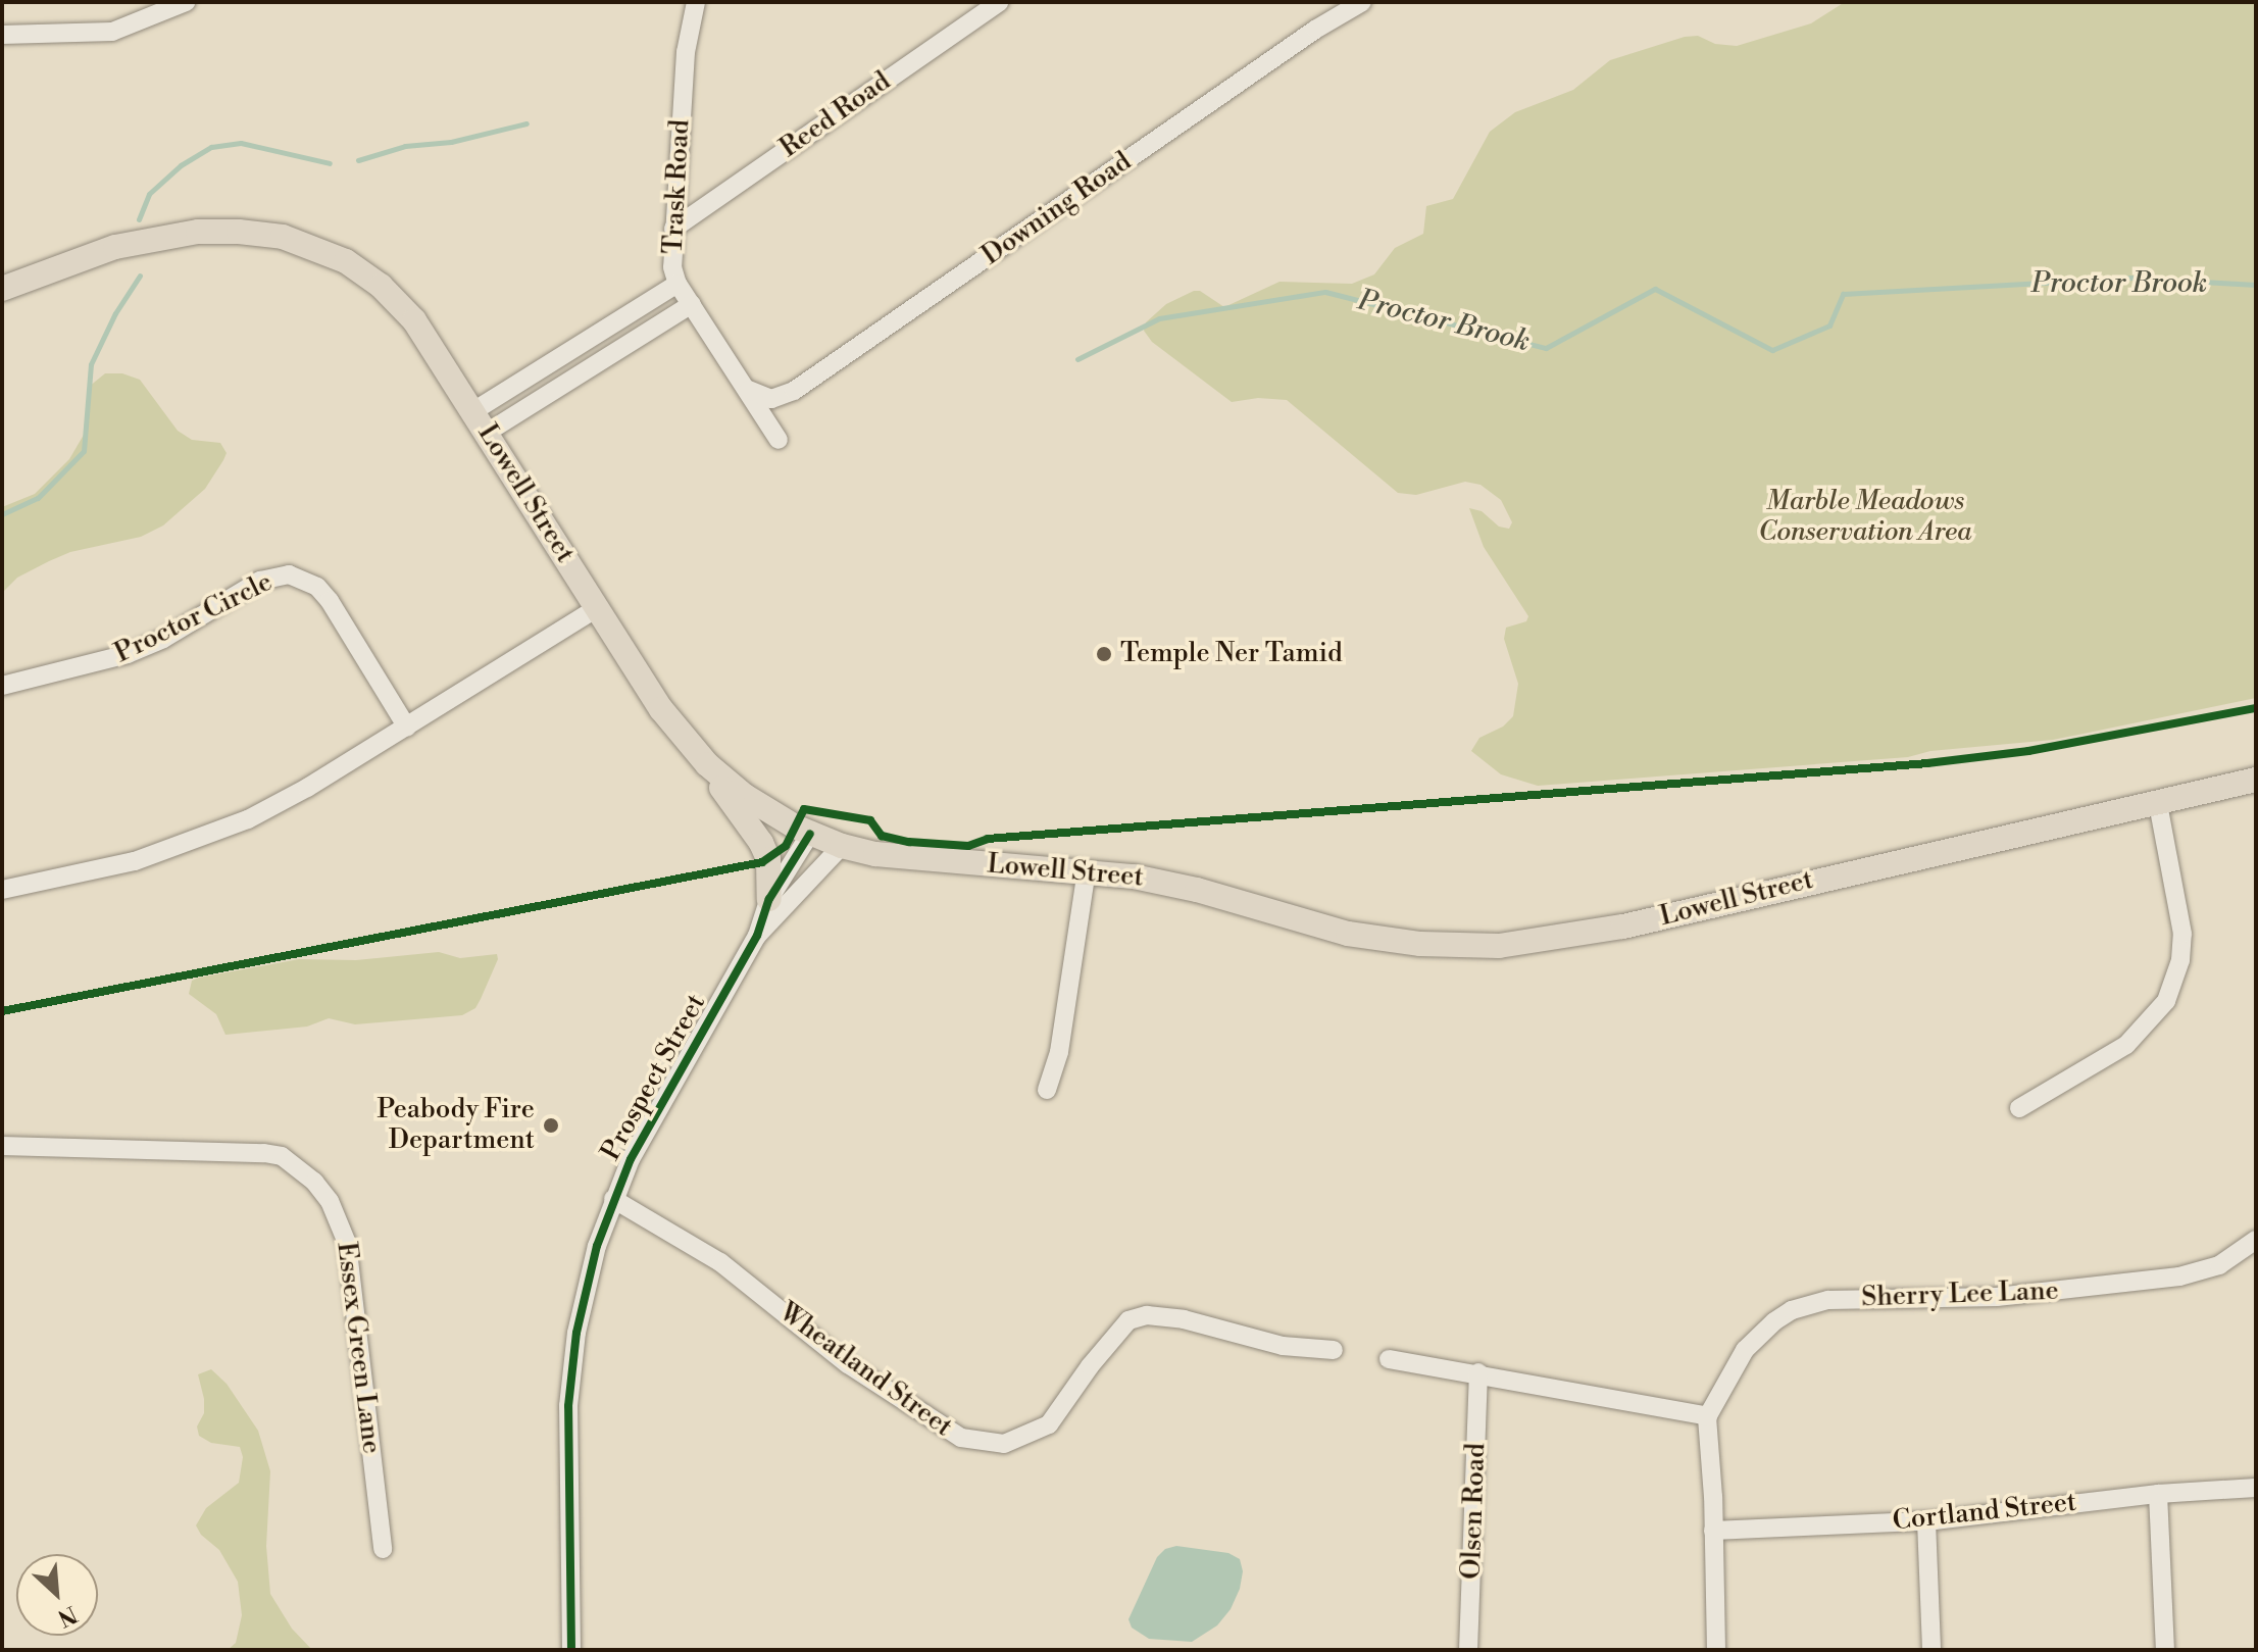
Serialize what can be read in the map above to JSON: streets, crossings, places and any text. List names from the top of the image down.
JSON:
{
  "streets": {
    "main road": ["Lowell Street"],
    "street": [
      "Reed Road",
      "Trask Road",
      "Downing Road",
      "Proctor Circle",
      "Prospect Street",
      "Sherry Lee Lane",
      "Essex Green Lane",
      "Wheatland Street",
      "Olsen Road",
      "Cortland Street"
    ]
  },
  "crossings": [
    ["Reed Road", "Trask Road"],
    ["Trask Road", "Downing Road"],
    ["Lowell Street", "Prospect Street"],
    ["Prospect Street", "Wheatland Street"]
  ],
  "water": ["Proctor Brook"],
  "parks": ["Marble Meadows Conservation Area"],
  "places": ["Temple Ner Tamid", "Peabody Fire Department"],
  "north": "bottom right"
}
